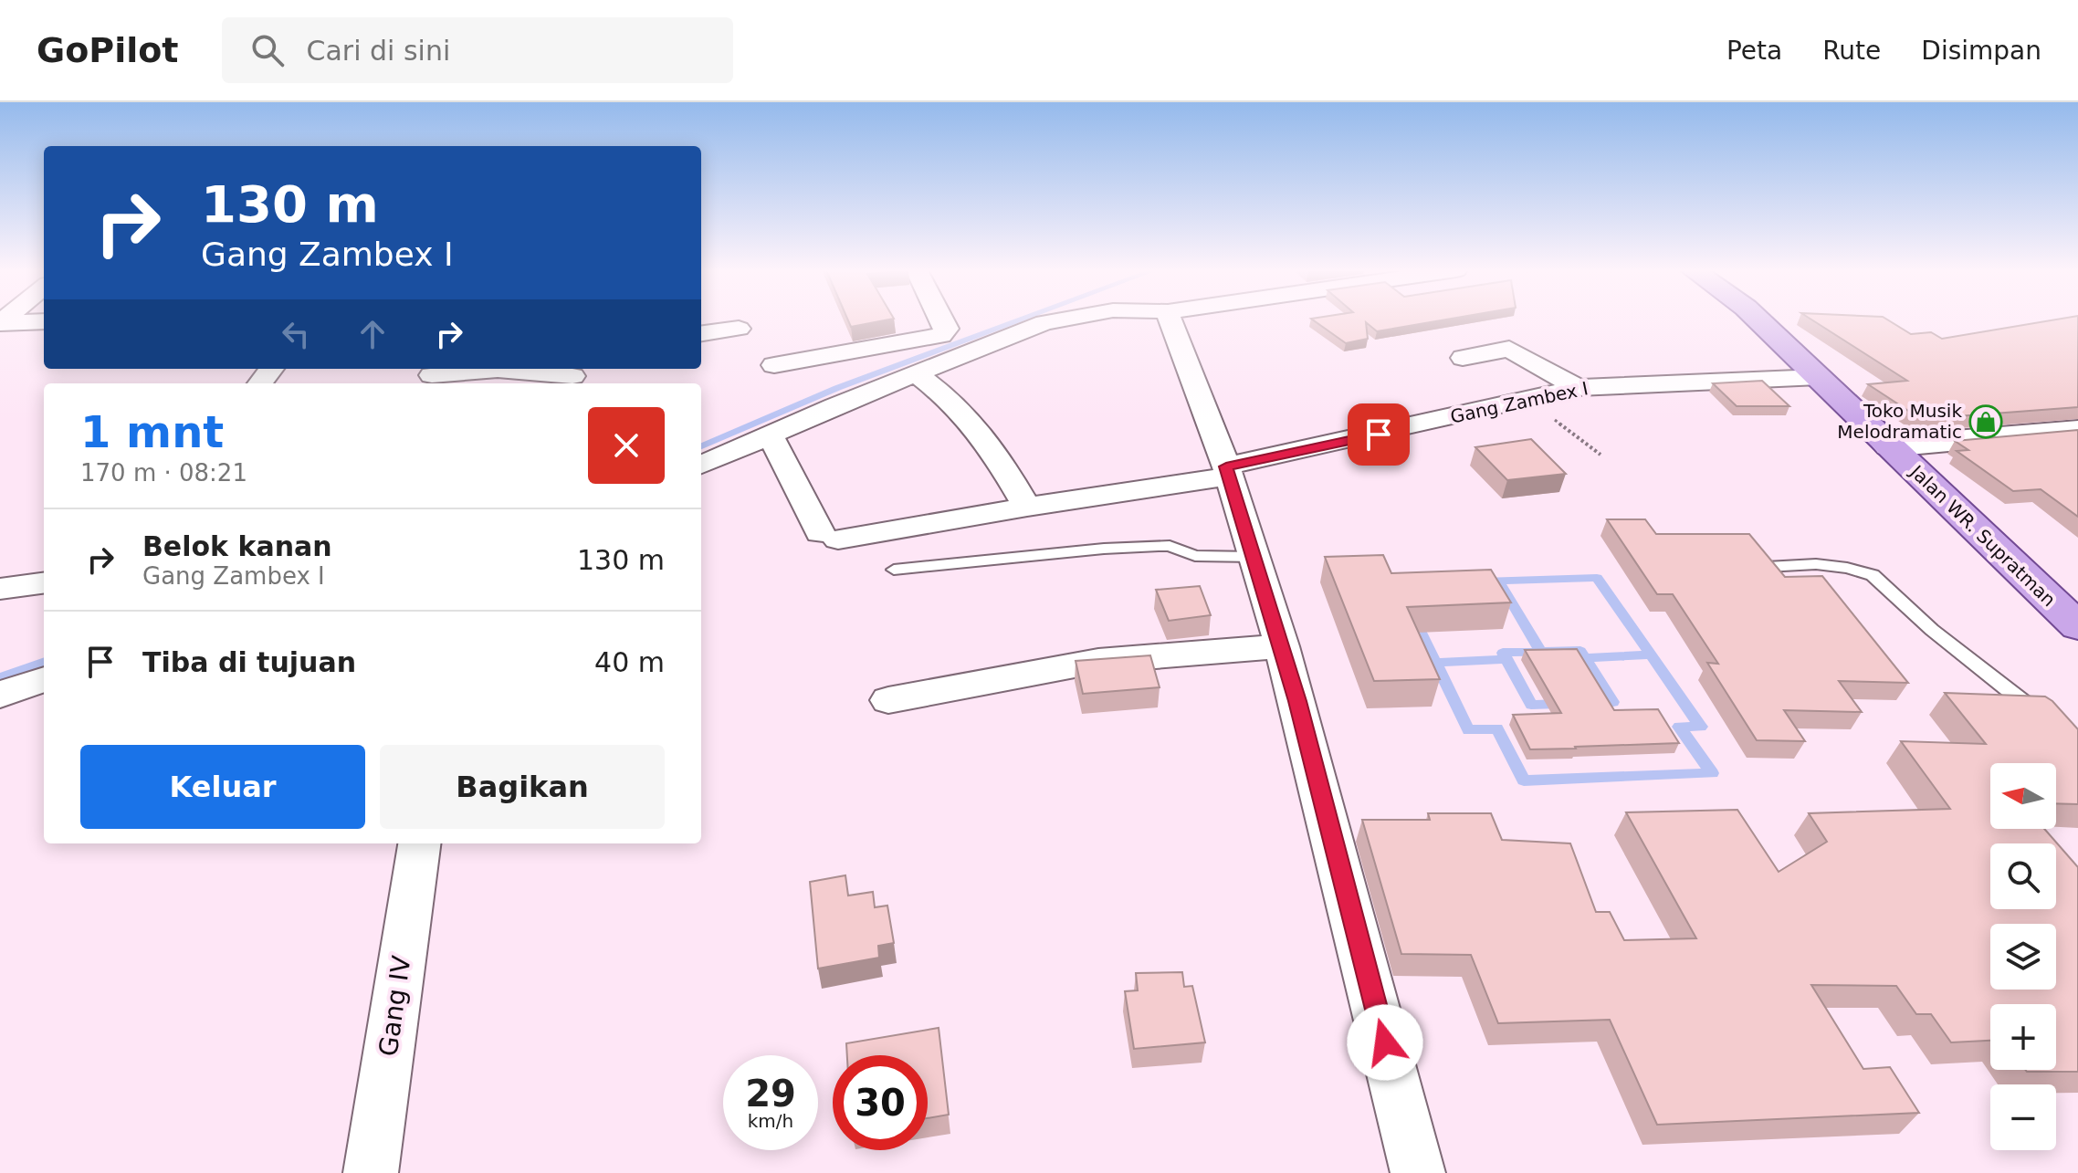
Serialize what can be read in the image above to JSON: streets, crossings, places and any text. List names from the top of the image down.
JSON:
{
  "streets": {
    "main road": ["Jalan WR. Supratman"],
    "street": ["Gang Zambex I", "Gang IV"]
  },
  "crossings": [
    ["Gang Zambex I", "Jalan WR. Supratman"]
  ],
  "places": {
    "shop": ["Toko Musik Melodramatic"]
  },
  "north": "left",
  "page": {
    "header": "GoPilot",
    "search": "Cari di sini",
    "nav": ["Peta", "Rute", "Disimpan"],
    "turn": ["130 m", "Gang Zambex I"],
    "heading": ["1 mnt", "170 m · 08:21"],
    "list": [
      {
        "name": "Belok kanan",
        "note": "Gang Zambex I",
        "value": "130 m"
      },
      {
        "name": "Tiba di tujuan",
        "value": "40 m"
      }
    ],
    "buttons": ["Keluar", "Bagikan"],
    "map_buttons": ["+", "−"],
    "speed": "29 km/h",
    "limit": "30"
  }
}
